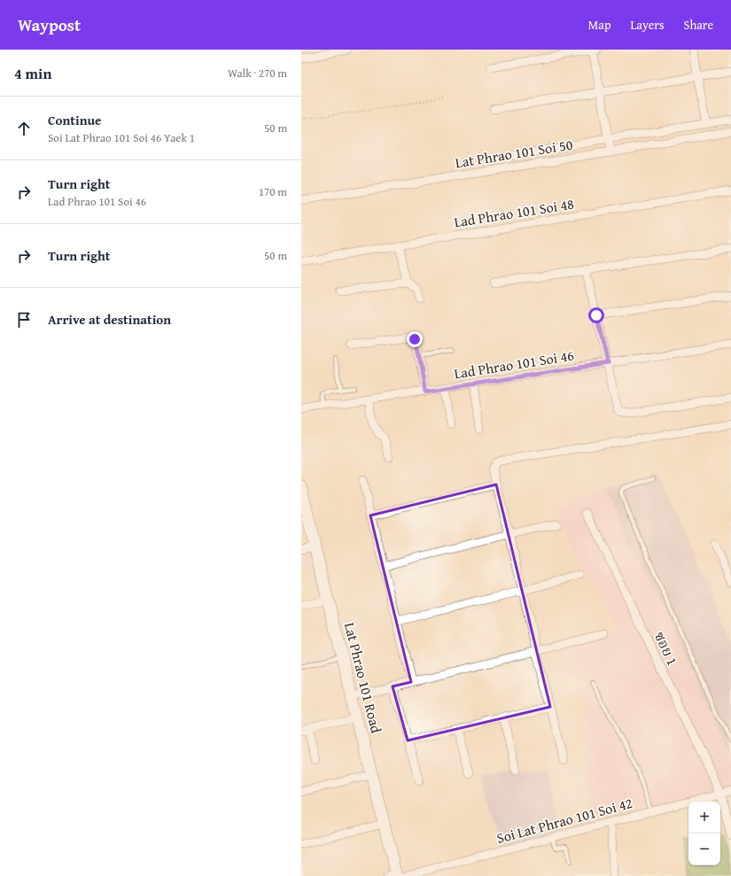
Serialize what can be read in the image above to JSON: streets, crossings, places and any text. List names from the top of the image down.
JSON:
{
  "streets": {
    "street": [
      "Lat Phrao 101 Soi 50",
      "Lad Phrao 101 Soi 48",
      "Lad Phrao 101 Soi 46",
      "ซอย 1",
      "Lat Phrao 101 Road",
      "Soi Lat Phrao 101 Soi 42"
    ]
  },
  "crossings": [
    ["ซอย 1", "Soi Lat Phrao 101 Soi 42"],
    ["Lat Phrao 101 Road", "Soi Lat Phrao 101 Soi 42"]
  ],
  "page": {
    "header": "Waypost",
    "nav": ["Map", "Layers", "Share"],
    "heading": ["4 min", "Walk · 270 m"],
    "list": [
      ["Continue", "Soi Lat Phrao 101 Soi 46 Yaek 1", "50 m"],
      ["Turn right", "Lad Phrao 101 Soi 46", "170 m"],
      ["Turn right", "50 m"],
      "Arrive at destination"
    ],
    "map_buttons": ["+", "−"]
  }
}
